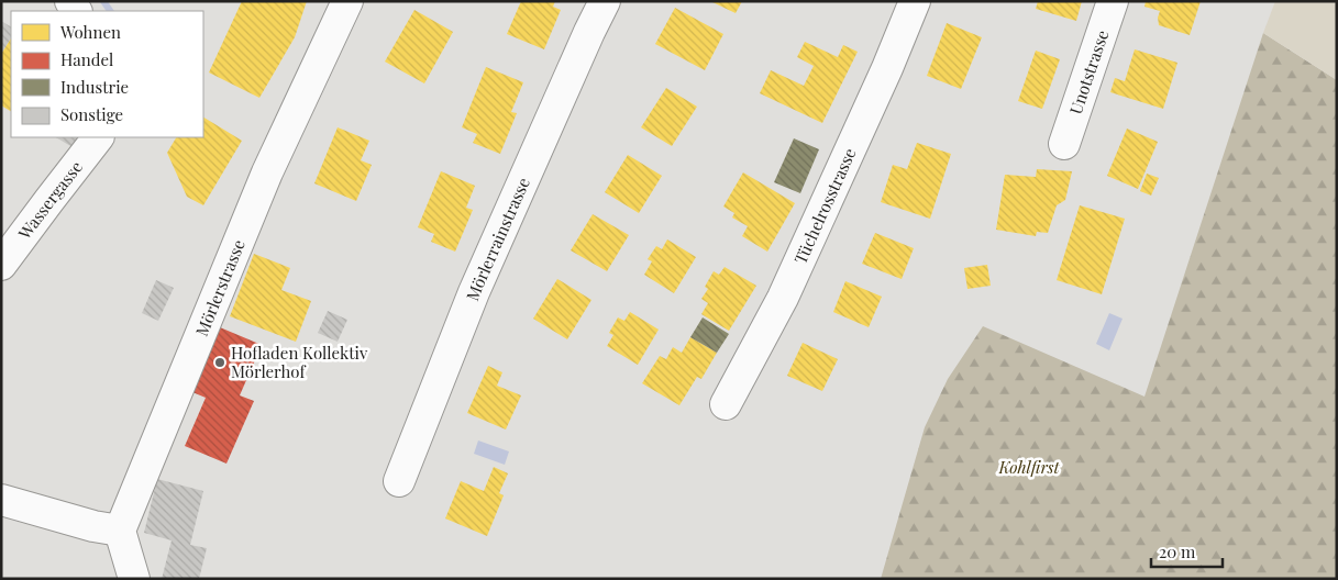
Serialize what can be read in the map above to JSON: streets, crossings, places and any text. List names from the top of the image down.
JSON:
{
  "streets": {
    "street": [
      "Unotstrasse",
      "Wassergasse",
      "Tüchelrosstrasse",
      "Mörlerrainstrasse",
      "Mörlerstrasse"
    ]
  },
  "parks": ["Kohlfirst"],
  "places": ["Hofladen Kollektiv Mörlerhof"],
  "legend": [
    "Wohnen",
    "Handel",
    "Industrie",
    "Sonstige"
  ],
  "scale_bar": "20 m"
}
